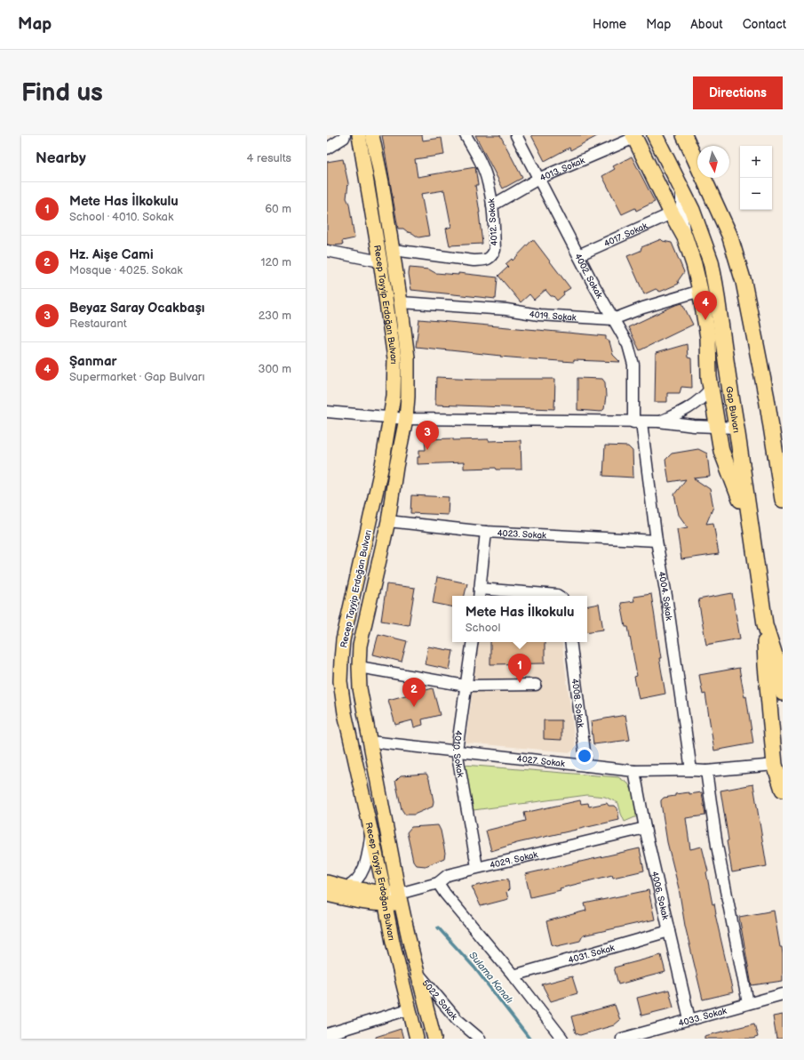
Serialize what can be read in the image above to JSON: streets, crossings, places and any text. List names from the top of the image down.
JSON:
{
  "streets": {
    "highway": ["Gap Bulvarı"],
    "main road": ["Recep Tayyip Erdoğan Bulvarı"],
    "street": [
      "4013. Sokak",
      "4012. Sokak",
      "4017. Sokak",
      "4002. Sokak",
      "4019. Sokak",
      "4023. Sokak",
      "4004. Sokak",
      "4008. Sokak",
      "4010. Sokak",
      "4027. Sokak",
      "4029. Sokak",
      "4006. Sokak",
      "4031. Sokak",
      "5022. Sokak",
      "4033. Sokak"
    ]
  },
  "crossings": [
    ["4013. Sokak", "4012. Sokak"],
    ["4013. Sokak", "4002. Sokak"],
    ["4012. Sokak", "Recep Tayyip Erdoğan Bulvarı"],
    ["4017. Sokak", "4002. Sokak"],
    ["4002. Sokak", "4019. Sokak"],
    ["4002. Sokak", "4004. Sokak"],
    ["Recep Tayyip Erdoğan Bulvarı", "4019. Sokak"],
    ["Recep Tayyip Erdoğan Bulvarı", "4023. Sokak"],
    ["Recep Tayyip Erdoğan Bulvarı", "4027. Sokak"],
    ["Recep Tayyip Erdoğan Bulvarı", "4029. Sokak"],
    ["Recep Tayyip Erdoğan Bulvarı", "5022. Sokak"],
    ["4023. Sokak", "4004. Sokak"],
    ["4004. Sokak", "4027. Sokak"],
    ["4008. Sokak", "4027. Sokak"],
    ["4010. Sokak", "4027. Sokak"],
    ["4010. Sokak", "4029. Sokak"],
    ["4027. Sokak", "4006. Sokak"],
    ["4029. Sokak", "4006. Sokak"],
    ["4006. Sokak", "4031. Sokak"],
    ["4006. Sokak", "4033. Sokak"]
  ],
  "water": ["Sulama Kanalı"],
  "north": "bottom",
  "page": {
    "header": "Map",
    "nav": [
      "Home",
      "Map",
      "About",
      "Contact"
    ],
    "buttons": "Directions",
    "title": "Find us",
    "heading": ["Nearby", "4 results"],
    "map_buttons": ["+", "−"],
    "list": [
      {
        "mark": "1",
        "name": "Mete Has İlkokulu",
        "note": "School · 4010. Sokak",
        "value": "60 m"
      },
      {
        "mark": "2",
        "name": "Hz. Aişe Cami",
        "note": "Mosque · 4025. Sokak",
        "value": "120 m"
      },
      {
        "mark": "3",
        "name": "Beyaz Saray Ocakbaşı",
        "note": "Restaurant",
        "value": "230 m"
      },
      {
        "mark": "4",
        "name": "Şanmar",
        "note": "Supermarket · Gap Bulvarı",
        "value": "300 m"
      }
    ],
    "pins": [
      "4",
      "3",
      "1",
      "2"
    ],
    "popup": ["Mete Has İlkokulu", "School"]
  }
}
